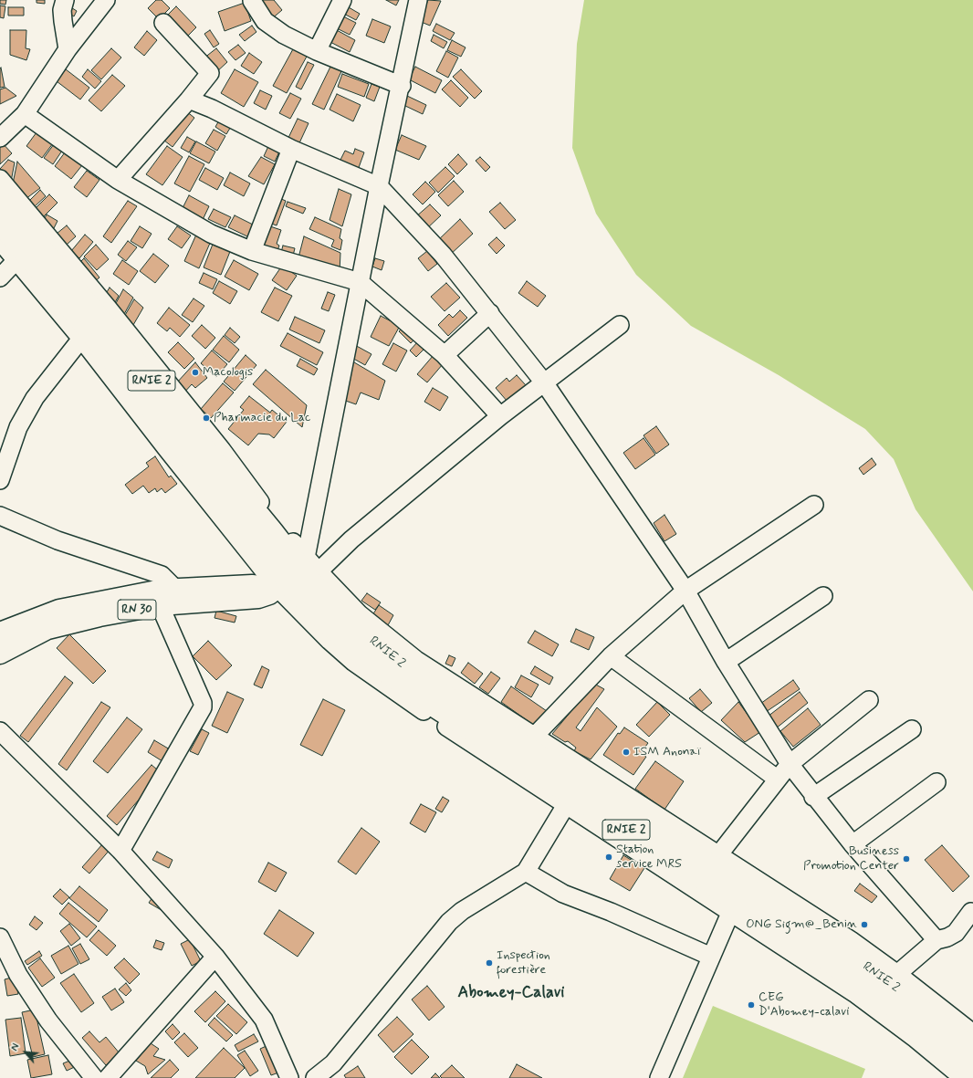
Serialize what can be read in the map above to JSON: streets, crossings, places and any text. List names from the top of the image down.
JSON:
{
  "streets": {
    "main road": ["RNIE 2", "RN 30"]
  },
  "crossings": [
    ["RNIE 2", "RN 30"]
  ],
  "districts": ["Abomey-Calavi"],
  "places": [
    "Macologis",
    "Pharmacie du Lac",
    "ISM Anonaï",
    "Station service MRS",
    "Business Promotion Center",
    "ONG Sigm@_Benin",
    "Inspection forestière",
    "CEG D'Abomey-calavi"
  ],
  "north": "top left"
}
